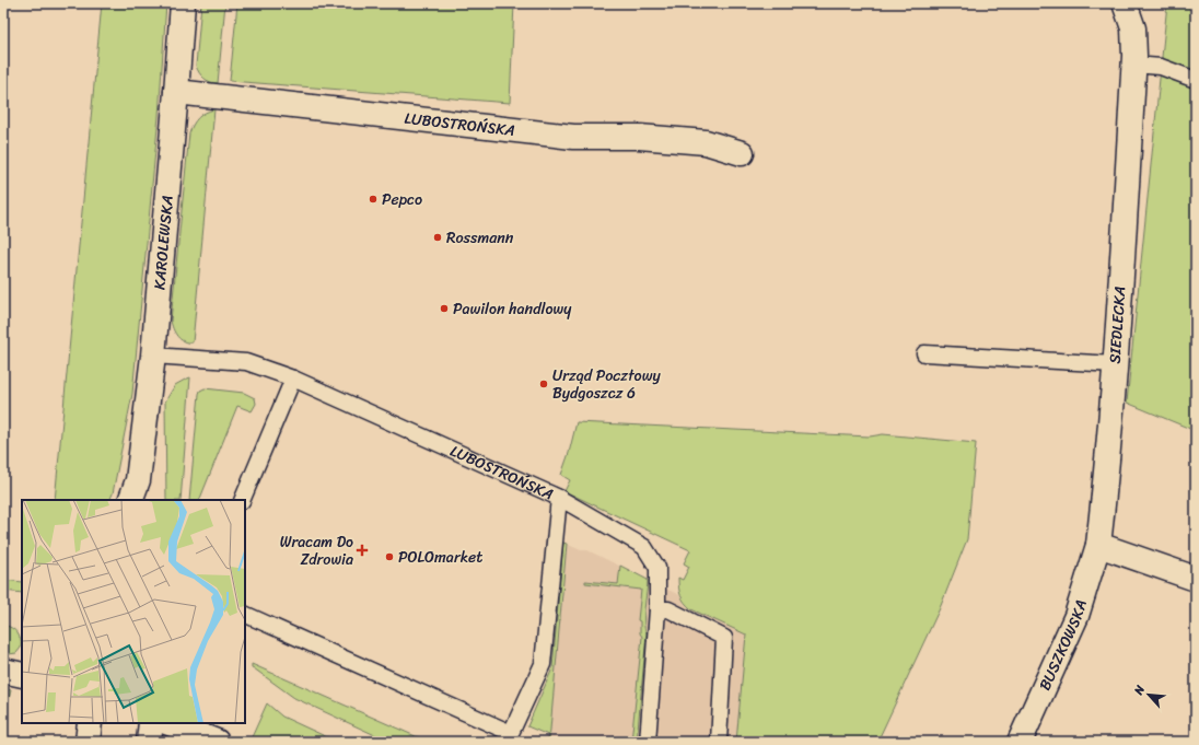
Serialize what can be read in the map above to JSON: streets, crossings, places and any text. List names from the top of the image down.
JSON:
{
  "streets": {
    "street": [
      "LUBOSTROŃSKA",
      "KAROLEWSKA",
      "SIEDLECKA",
      "BUSZKOWSKA"
    ]
  },
  "crossings": [
    ["LUBOSTROŃSKA", "KAROLEWSKA"],
    ["SIEDLECKA", "BUSZKOWSKA"]
  ],
  "places": {
    "other": [
      "Pepco",
      "Rossmann",
      "Pawilon handlowy",
      "Urząd Pocztowy Bydgoszcz 6",
      "POLOmarket"
    ],
    "health": ["Wracam Do Zdrowia"]
  },
  "north": "top left"
}
